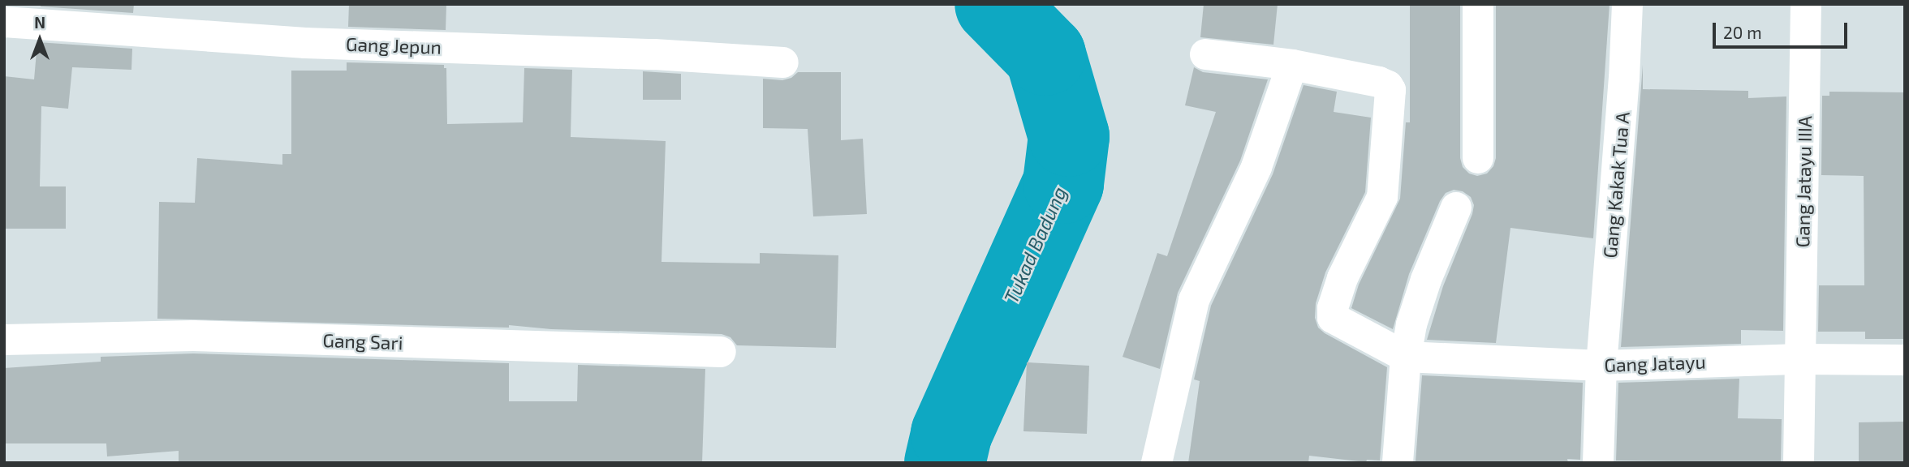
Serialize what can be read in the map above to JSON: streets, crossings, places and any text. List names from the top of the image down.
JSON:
{
  "streets": {
    "street": [
      "Gang Jepun",
      "Gang Jatayu IIIA",
      "Gang Kakak Tua A",
      "Gang Sari",
      "Gang Jatayu"
    ]
  },
  "crossings": [
    ["Gang Jatayu IIIA", "Gang Jatayu"],
    ["Gang Kakak Tua A", "Gang Jatayu"]
  ],
  "water": ["Tukad Badung"],
  "scale_bar": "20 m",
  "north": "top"
}
